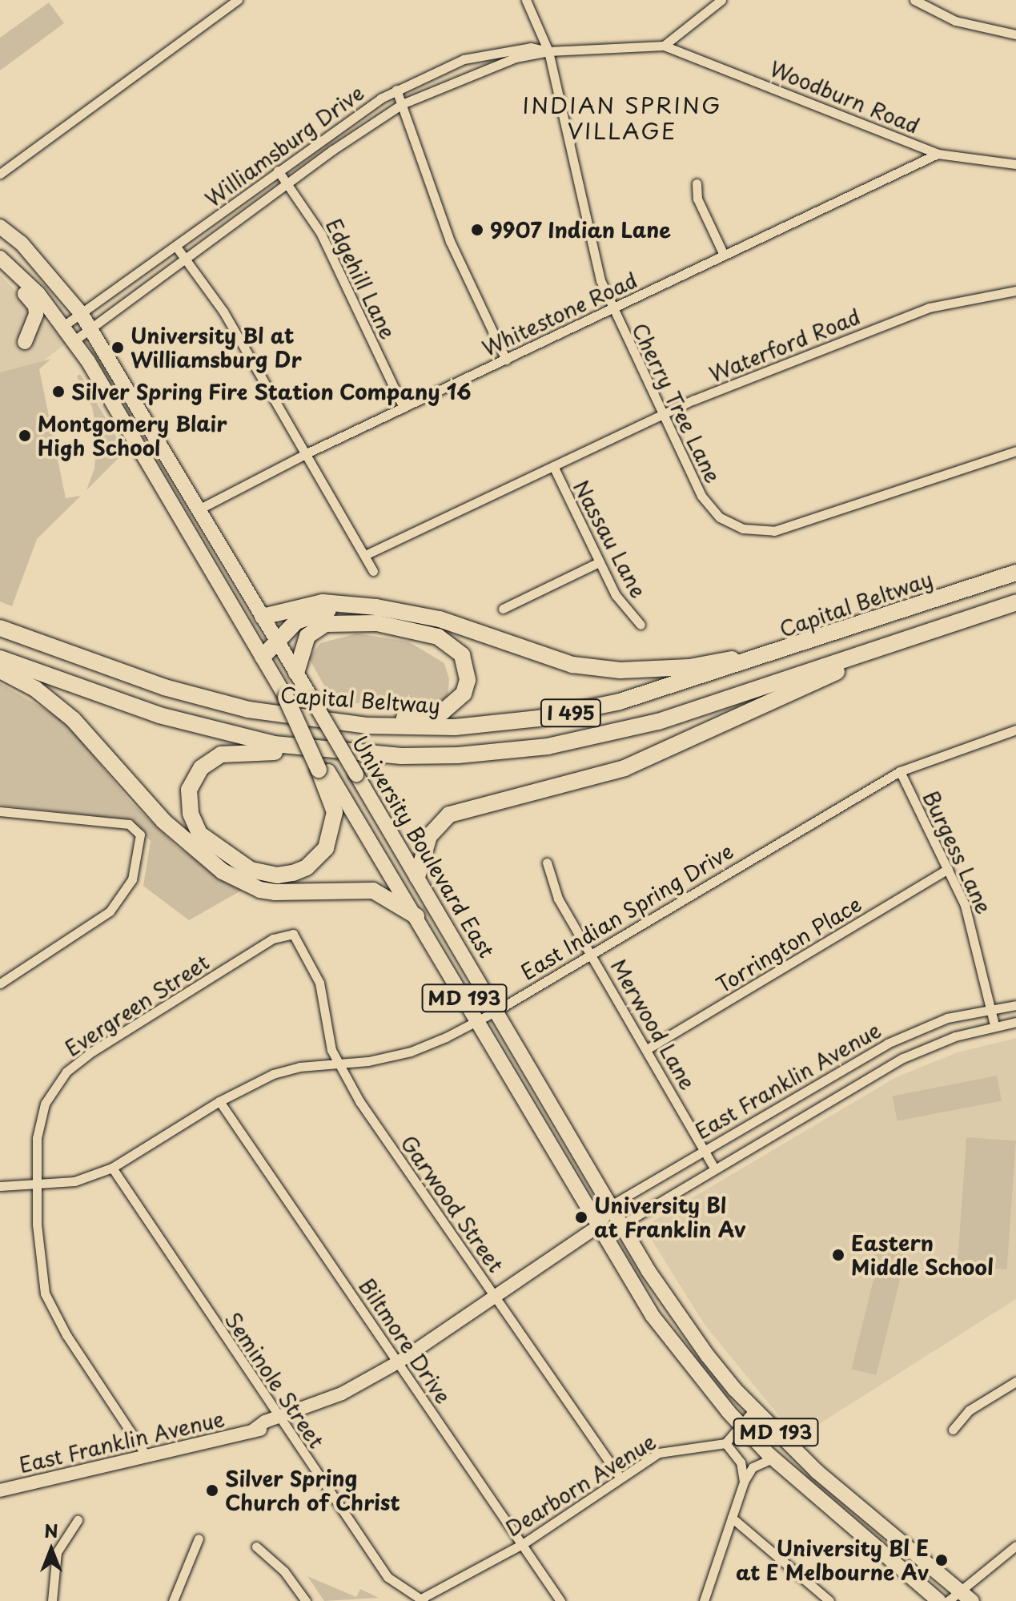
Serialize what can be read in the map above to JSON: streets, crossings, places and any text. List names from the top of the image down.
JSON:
{
  "streets": {
    "highway": ["Capital Beltway", "I 495"],
    "main road": ["University Boulevard East", "MD 193"],
    "street": [
      "Woodburn Road",
      "Williamsburg Drive",
      "Edgehill Lane",
      "Whitestone Road",
      "Waterford Road",
      "Cherry Tree Lane",
      "Nassau Lane",
      "Burgess Lane",
      "East Indian Spring Drive",
      "Torrington Place",
      "Evergreen Street",
      "Merwood Lane",
      "East Franklin Avenue",
      "Garwood Street",
      "Biltmore Drive",
      "Seminole Street",
      "Dearborn Avenue"
    ]
  },
  "crossings": [
    ["Woodburn Road", "Williamsburg Drive"],
    ["Woodburn Road", "Whitestone Road"],
    ["Williamsburg Drive", "Edgehill Lane"],
    ["Williamsburg Drive", "Cherry Tree Lane"],
    ["Williamsburg Drive", "University Boulevard East"],
    ["Edgehill Lane", "Whitestone Road"],
    ["Whitestone Road", "Cherry Tree Lane"],
    ["Whitestone Road", "University Boulevard East"],
    ["Waterford Road", "Cherry Tree Lane"],
    ["Waterford Road", "Nassau Lane"],
    ["University Boulevard East", "East Indian Spring Drive"],
    ["University Boulevard East", "East Franklin Avenue"],
    ["Burgess Lane", "East Indian Spring Drive"],
    ["Burgess Lane", "Torrington Place"],
    ["Burgess Lane", "East Franklin Avenue"],
    ["East Indian Spring Drive", "Evergreen Street"],
    ["East Indian Spring Drive", "Merwood Lane"],
    ["East Indian Spring Drive", "Garwood Street"],
    ["East Indian Spring Drive", "Biltmore Drive"],
    ["East Indian Spring Drive", "Seminole Street"],
    ["Torrington Place", "Merwood Lane"],
    ["Evergreen Street", "East Franklin Avenue"],
    ["Evergreen Street", "Garwood Street"],
    ["Merwood Lane", "East Franklin Avenue"],
    ["East Franklin Avenue", "Garwood Street"],
    ["East Franklin Avenue", "Biltmore Drive"],
    ["East Franklin Avenue", "Seminole Street"],
    ["Garwood Street", "Dearborn Avenue"],
    ["Biltmore Drive", "Dearborn Avenue"],
    ["Seminole Street", "Dearborn Avenue"]
  ],
  "districts": ["INDIAN SPRING VILLAGE"],
  "places": [
    "9907 Indian Lane",
    "University Bl at Williamsburg Dr",
    "Silver Spring Fire Station Company 16",
    "Montgomery Blair High School",
    "University Bl at Franklin Av",
    "Eastern Middle School",
    "Silver Spring Church of Christ",
    "University Bl E at E Melbourne Av"
  ],
  "north": "top"
}
